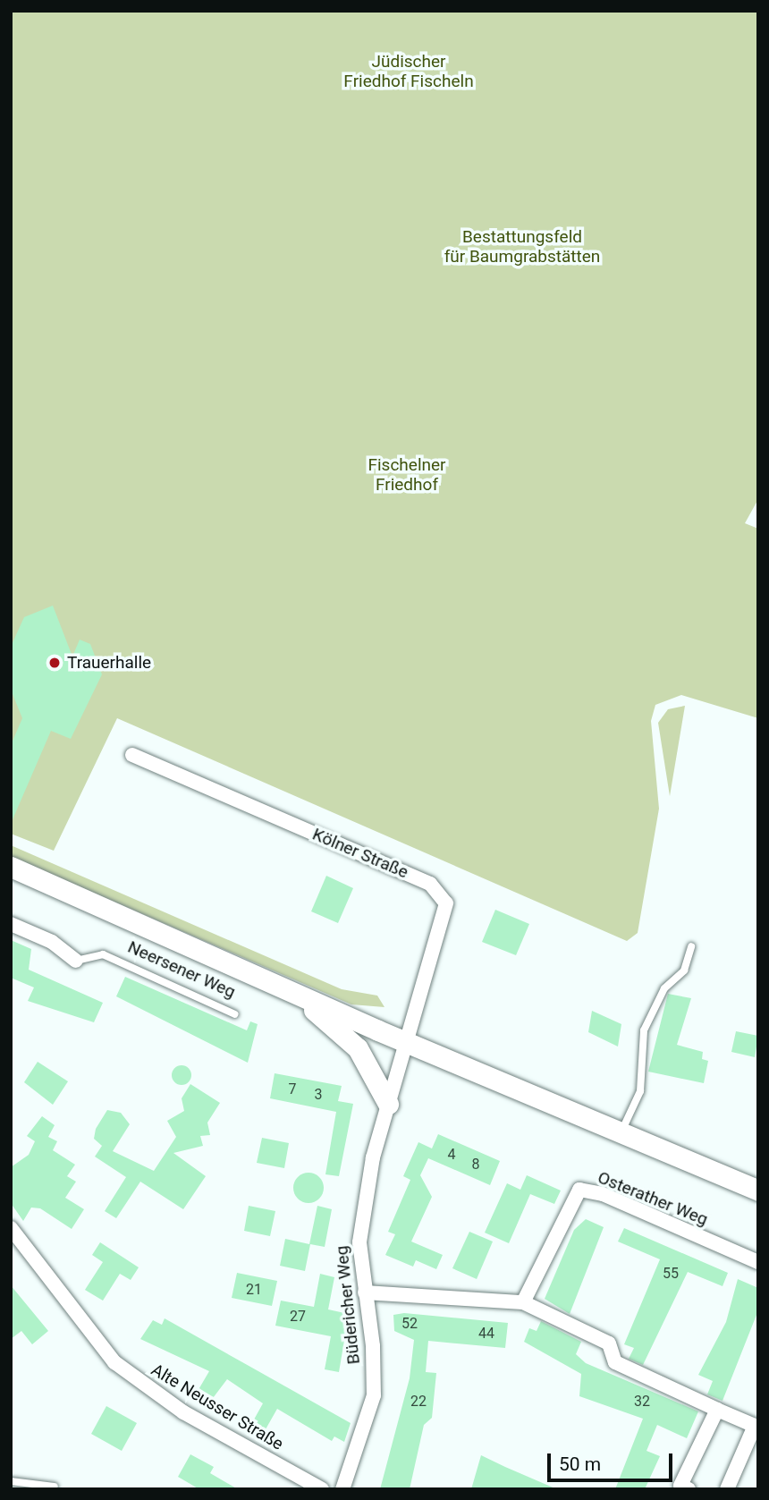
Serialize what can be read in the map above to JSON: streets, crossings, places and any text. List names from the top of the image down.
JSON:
{
  "streets": {
    "street": [
      "Kölner Straße",
      "Neersener Weg",
      "Osterather Weg",
      "Büdericher Weg",
      "Alte Neusser Straße"
    ]
  },
  "crossings": [
    ["Kölner Straße", "Büdericher Weg"]
  ],
  "parks": ["Jüdischer Friedhof Fischeln", "Bestattungsfeld für Baumgrabstätten", "Fischelner Friedhof"],
  "places": ["Trauerhalle"],
  "house_numbers": [
    "7",
    "3",
    "4",
    "8",
    "55",
    "21",
    "27",
    "52",
    "44",
    "22",
    "32"
  ],
  "scale_bar": "50 m"
}
